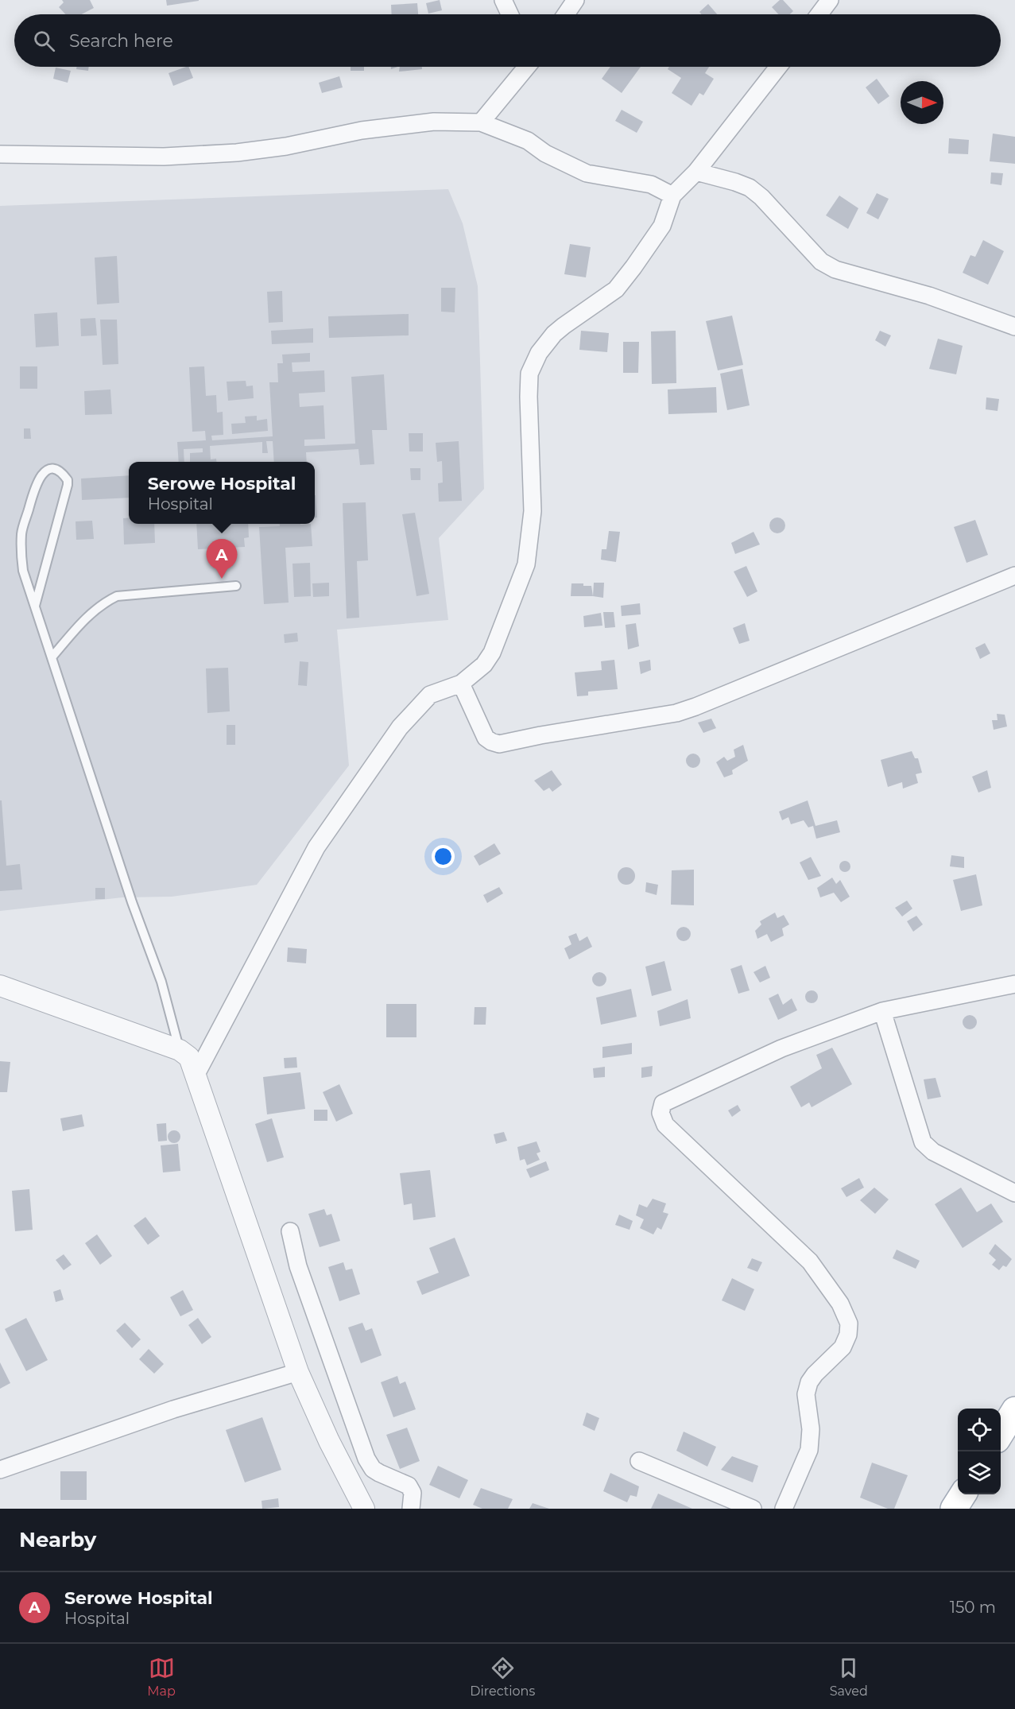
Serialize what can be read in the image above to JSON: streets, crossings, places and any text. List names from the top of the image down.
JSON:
{
  "north": "right",
  "page": {
    "search": "Search here",
    "popup": ["Serowe Hospital", "Hospital"],
    "pins": "A",
    "heading": "Nearby",
    "list": [
      {
        "mark": "A",
        "name": "Serowe Hospital",
        "note": "Hospital",
        "value": "150 m"
      }
    ],
    "nav": ["Map", "Directions", "Saved"]
  }
}
